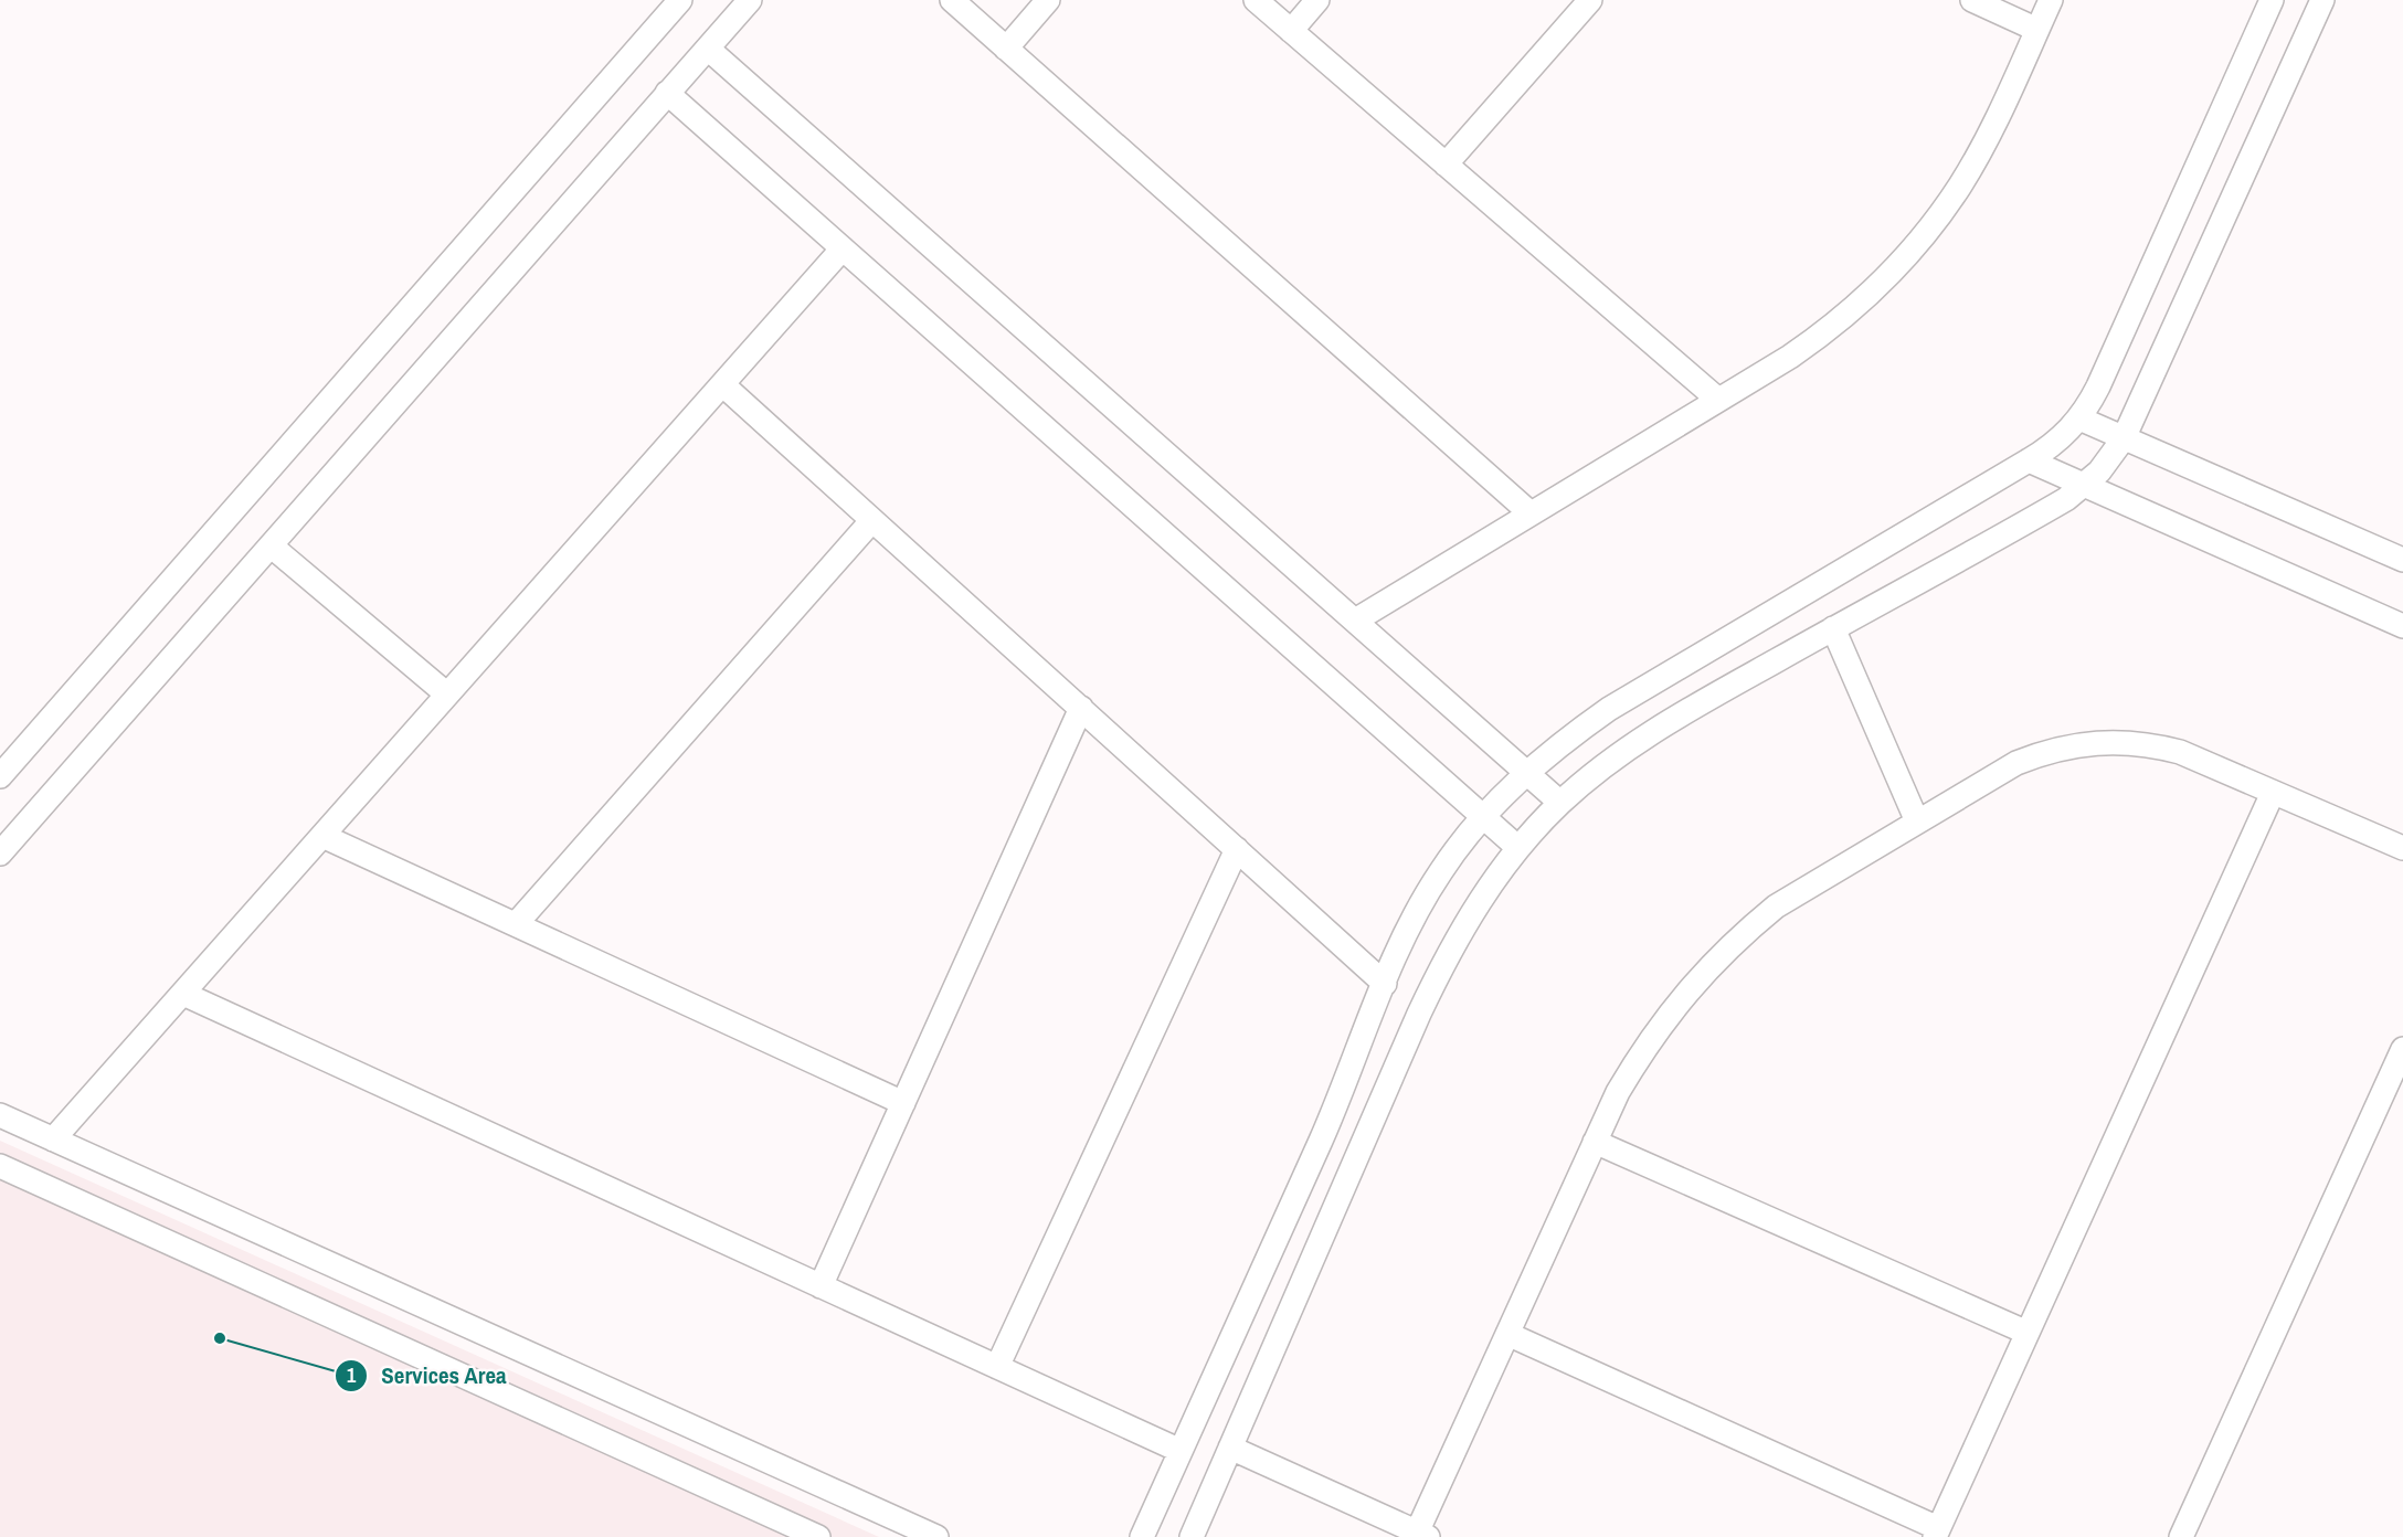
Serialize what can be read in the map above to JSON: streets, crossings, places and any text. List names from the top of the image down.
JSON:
{
  "places": ["Services Area"]
}
